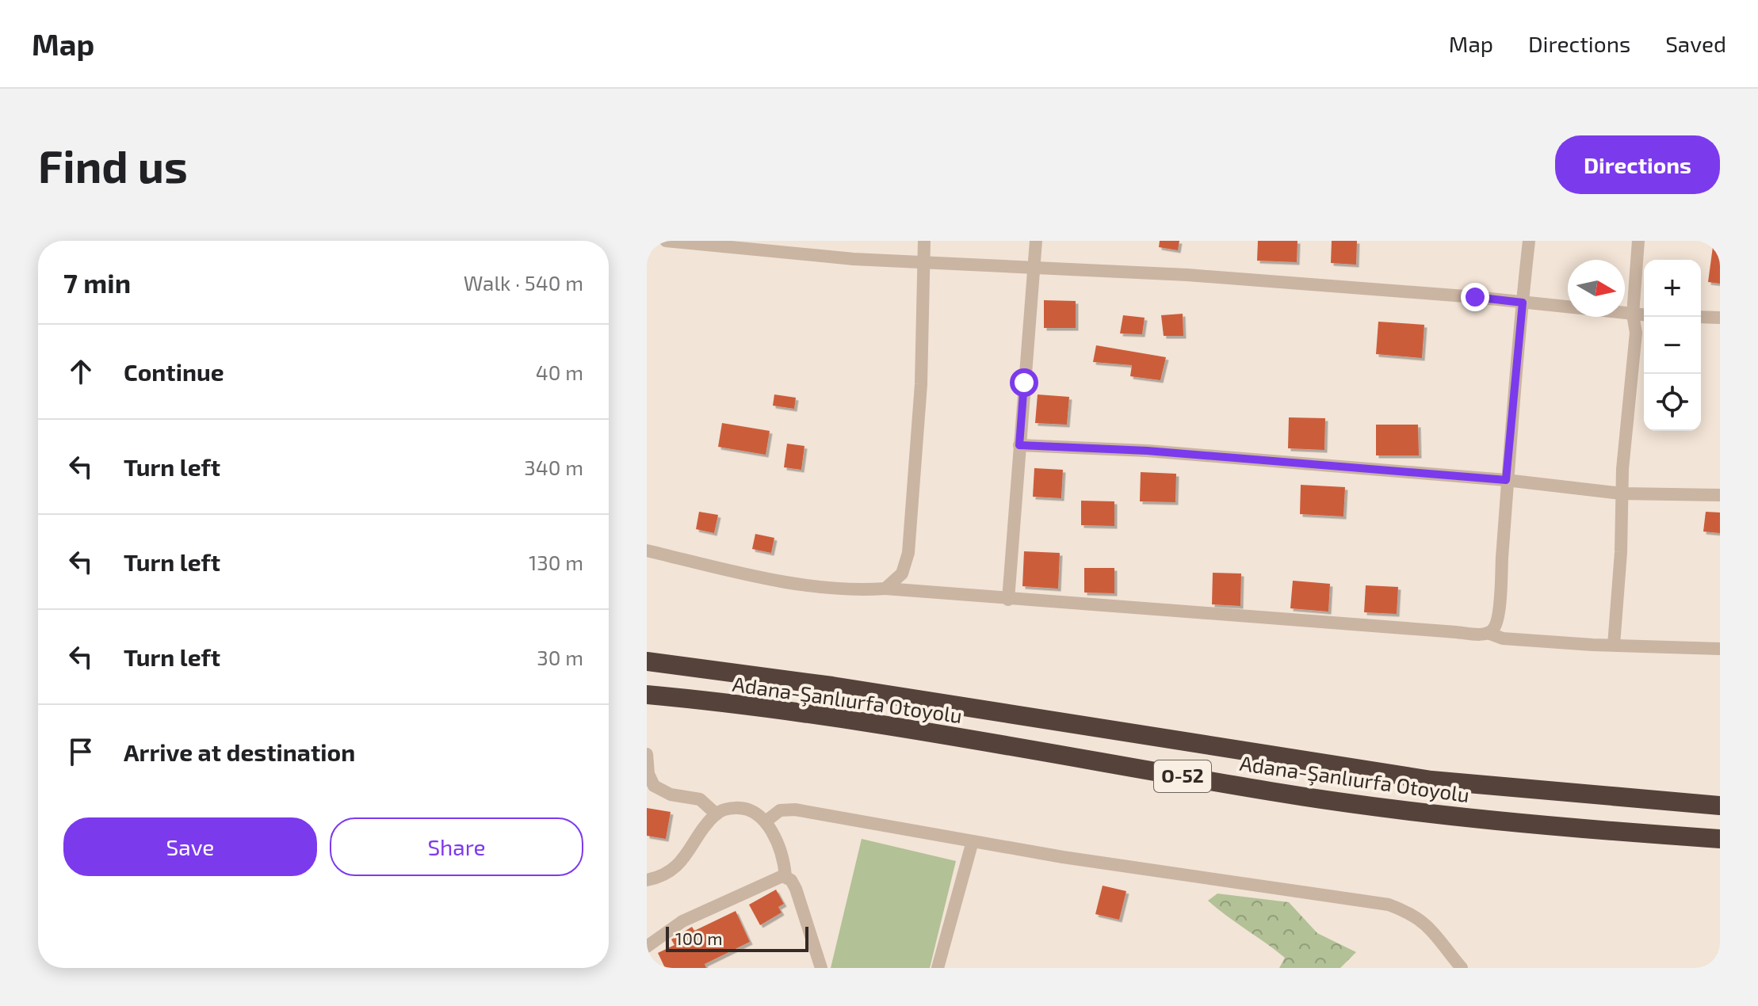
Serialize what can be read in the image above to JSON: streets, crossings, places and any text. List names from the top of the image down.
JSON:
{
  "streets": {
    "highway": ["Adana-Şanlıurfa Otoyolu", "O-52"]
  },
  "scale_bar": "100 m",
  "north": "right",
  "page": {
    "header": "Map",
    "nav": ["Map", "Directions", "Saved"],
    "buttons": [
      "Directions",
      ["Save", "Share"]
    ],
    "title": "Find us",
    "heading": ["7 min", "Walk · 540 m"],
    "map_buttons": ["+", "−"],
    "list": [
      ["Continue", "40 m"],
      ["Turn left", "340 m"],
      ["Turn left", "130 m"],
      ["Turn left", "30 m"],
      "Arrive at destination"
    ],
    "scale": "100 m"
  }
}
